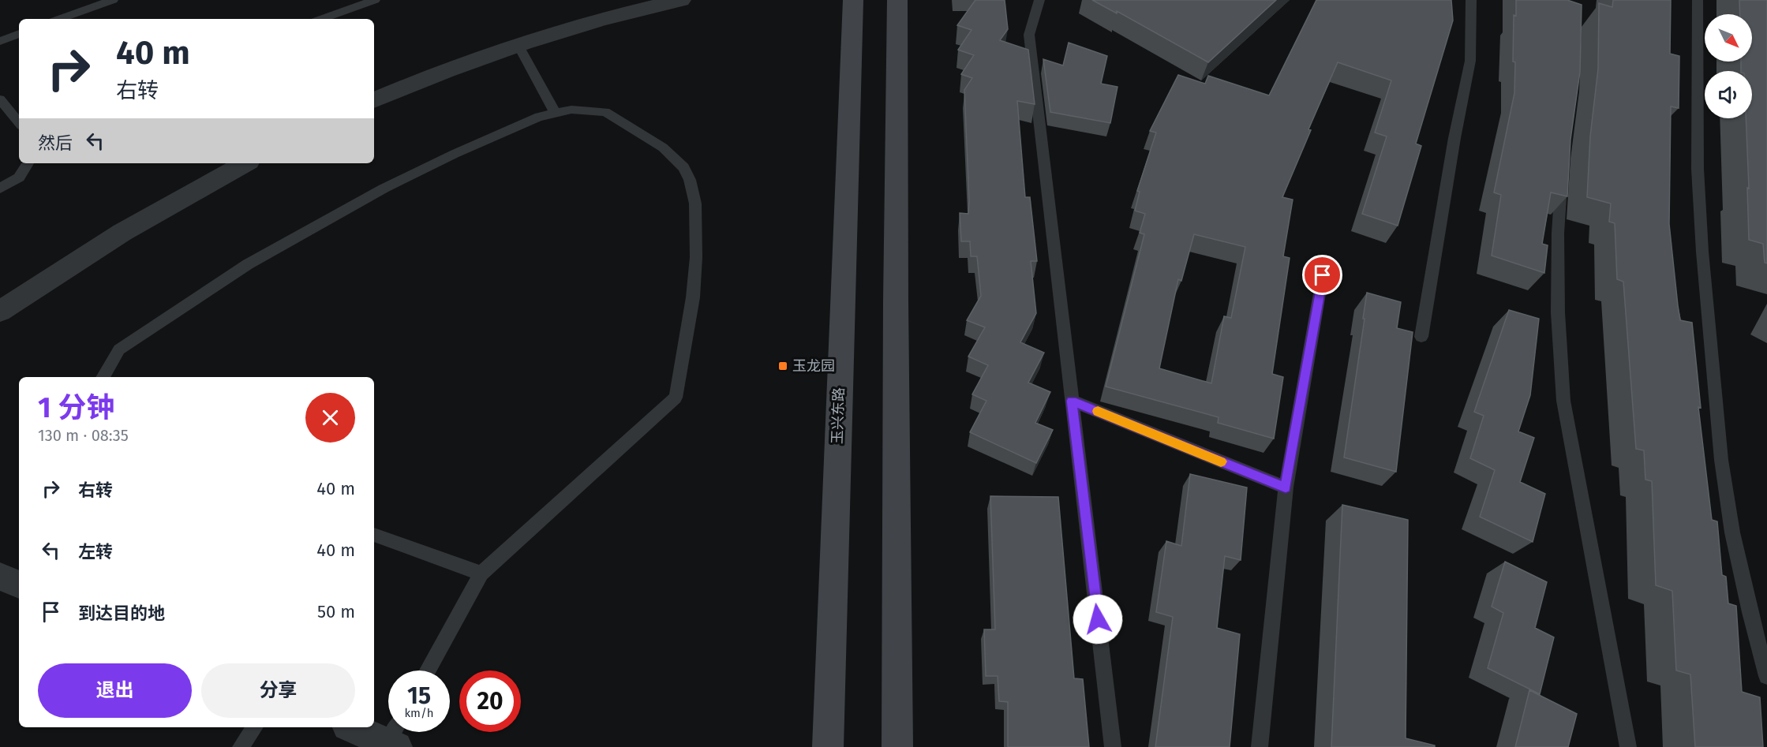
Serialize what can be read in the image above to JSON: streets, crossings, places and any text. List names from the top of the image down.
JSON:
{
  "streets": {
    "main road": ["玉兴东路"]
  },
  "places": {
    "transit": ["玉龙园"]
  },
  "north": "bottom right",
  "page": {
    "turn": ["40 m", "右转"],
    "then": "然后",
    "heading": ["1 分钟", "130 m · 08:35"],
    "list": [
      {
        "name": "右转",
        "value": "40 m"
      },
      {
        "name": "左转",
        "value": "40 m"
      },
      {
        "name": "到达目的地",
        "value": "50 m"
      }
    ],
    "buttons": ["退出", "分享"],
    "speed": "15 km/h",
    "limit": "20"
  }
}
